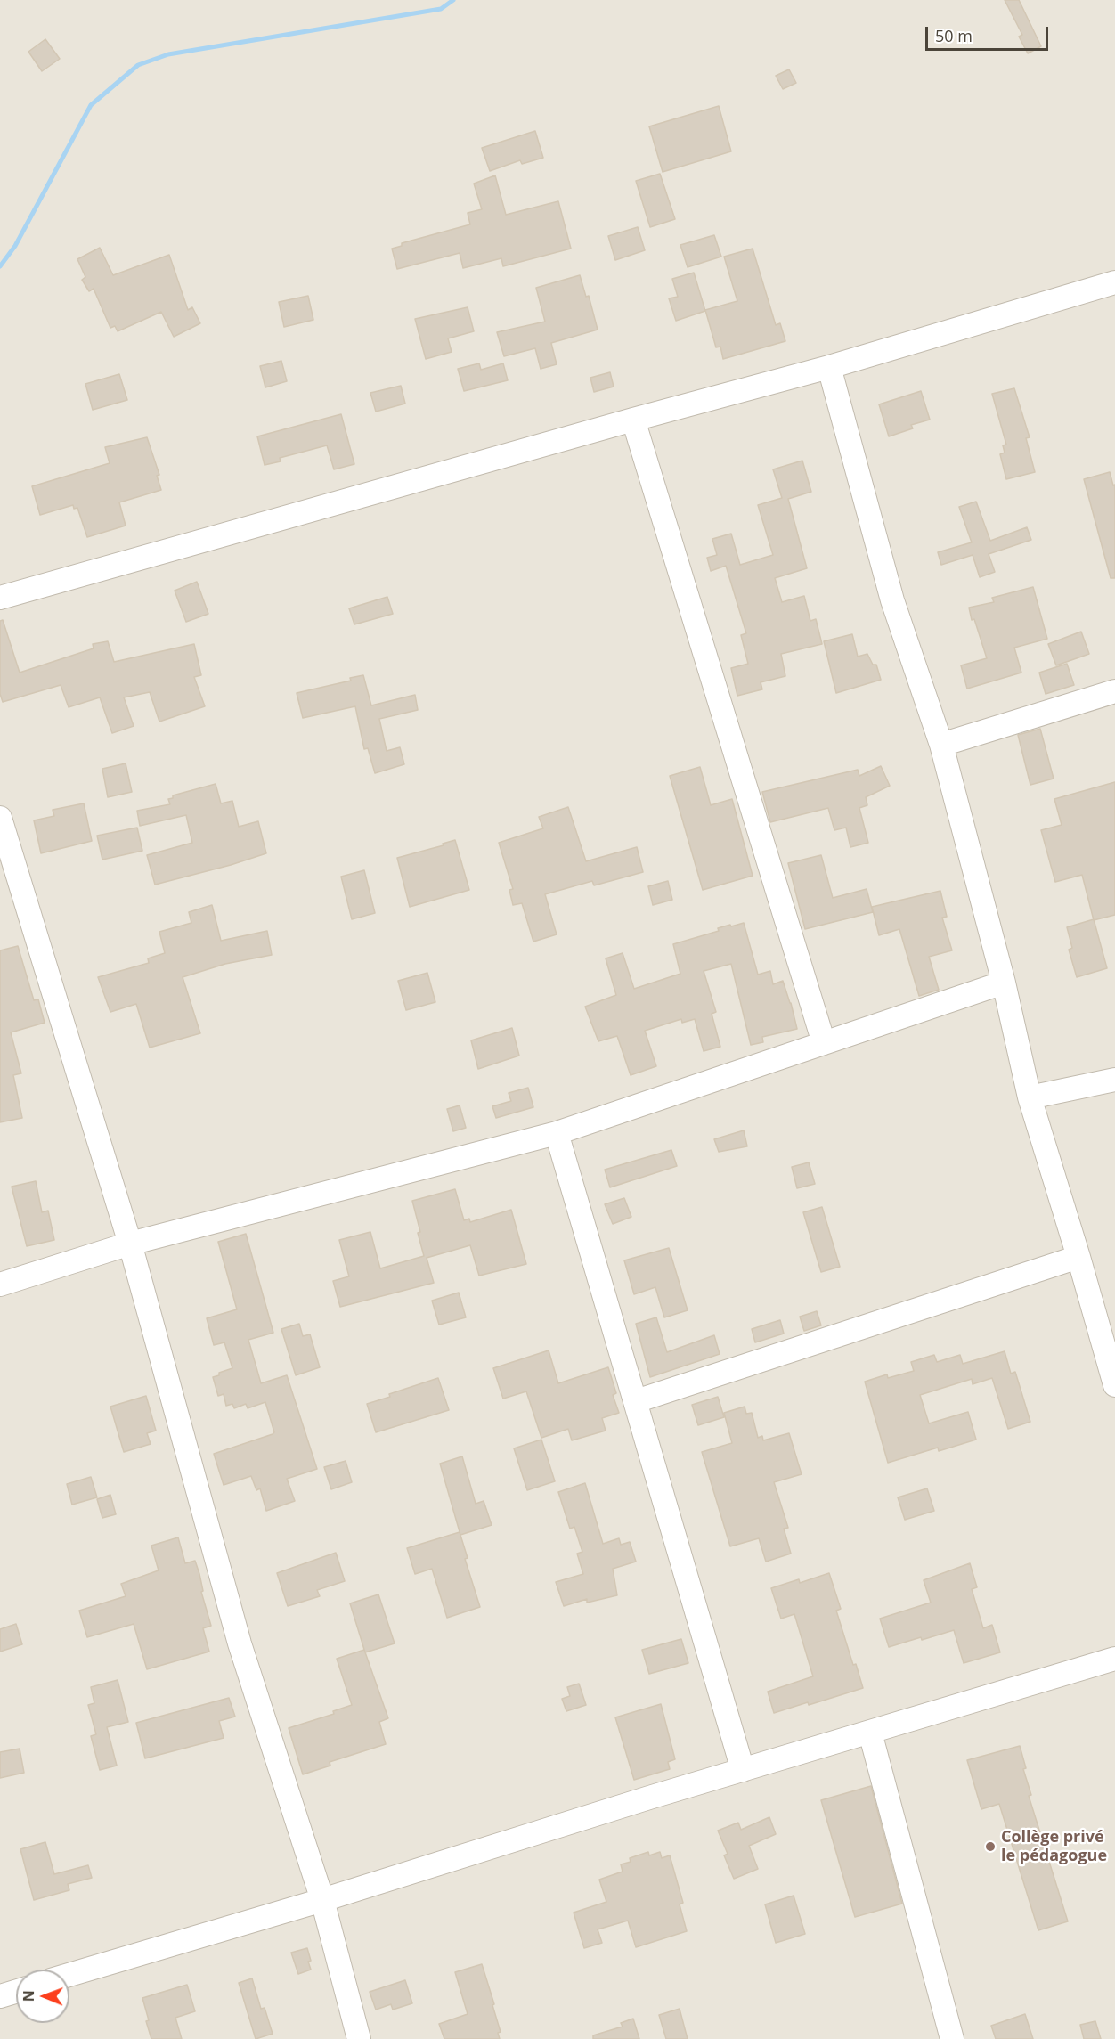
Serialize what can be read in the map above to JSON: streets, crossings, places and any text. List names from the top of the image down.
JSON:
{
  "places": ["Collège privé le pédagogue"],
  "scale_bar": "50 m",
  "north": "left"
}
